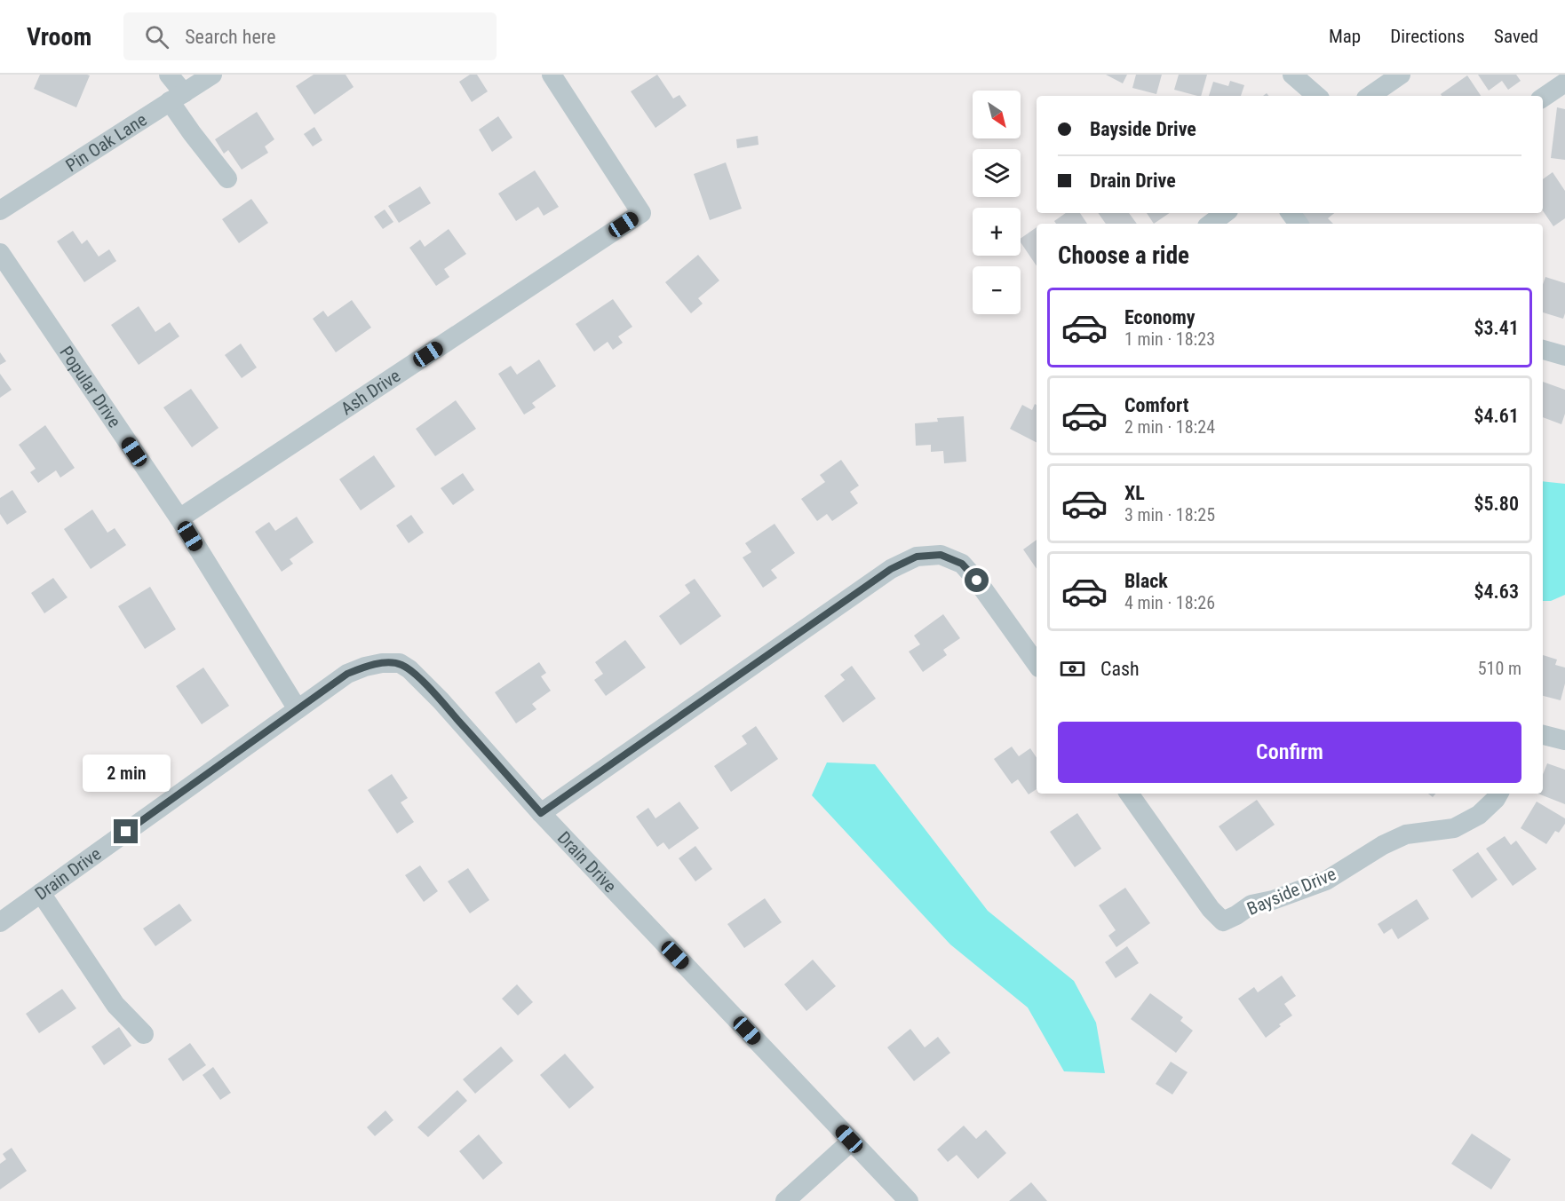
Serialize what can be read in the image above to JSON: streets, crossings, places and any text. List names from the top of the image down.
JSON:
{
  "streets": {
    "street": [
      "Pin Oak Lane",
      "Popular Drive",
      "Ash Drive",
      "Drain Drive",
      "Bayside Drive"
    ]
  },
  "crossings": [
    ["Popular Drive", "Ash Drive"],
    ["Popular Drive", "Drain Drive"]
  ],
  "north": "bottom right",
  "page": {
    "header": "Vroom",
    "search": "Search here",
    "nav": ["Map", "Directions", "Saved"],
    "map_buttons": ["+", "−"],
    "banner": ["Bayside Drive", "Drain Drive"],
    "heading": "Choose a ride",
    "list": [
      {
        "name": "Economy",
        "note": "1 min · 18:23",
        "value": "$3.41"
      },
      {
        "name": "Comfort",
        "note": "2 min · 18:24",
        "value": "$4.61"
      },
      {
        "name": "XL",
        "note": "3 min · 18:25",
        "value": "$5.80"
      },
      {
        "name": "Black",
        "note": "4 min · 18:26",
        "value": "$4.63"
      }
    ],
    "pay": ["Cash", "510 m"],
    "buttons": "Confirm",
    "bubble": "2 min"
  }
}
